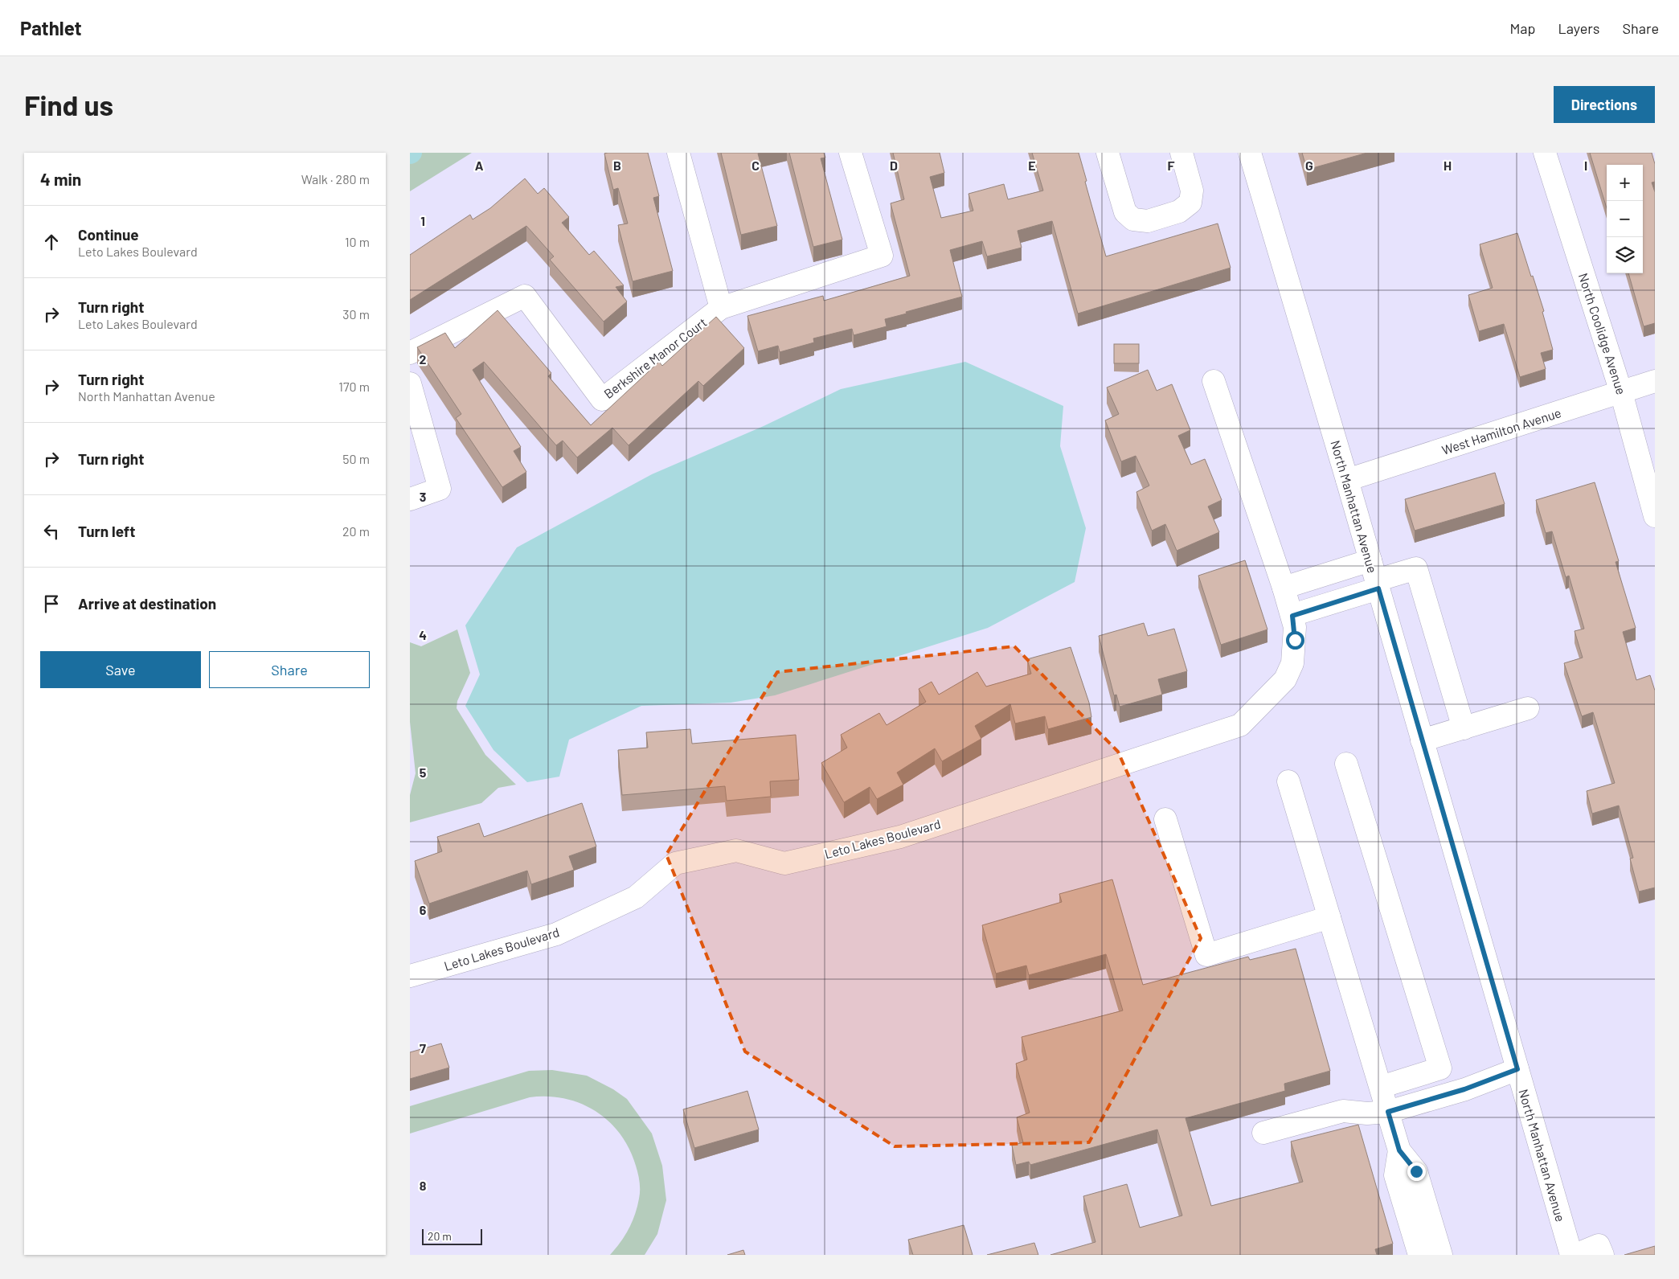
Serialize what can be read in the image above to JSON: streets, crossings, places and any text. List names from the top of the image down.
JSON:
{
  "streets": {
    "street": [
      "North Coolidge Avenue",
      "Berkshire Manor Court",
      "West Hamilton Avenue",
      "North Manhattan Avenue",
      "Leto Lakes Boulevard"
    ]
  },
  "crossings": [
    ["North Coolidge Avenue", "West Hamilton Avenue"],
    ["West Hamilton Avenue", "North Manhattan Avenue"]
  ],
  "scale_bar": "20 m",
  "page": {
    "header": "Pathlet",
    "nav": ["Map", "Layers", "Share"],
    "buttons": [
      "Directions",
      ["Save", "Share"]
    ],
    "title": "Find us",
    "heading": ["4 min", "Walk · 280 m"],
    "map_buttons": ["+", "−"],
    "list": [
      ["Continue", "Leto Lakes Boulevard", "10 m"],
      ["Turn right", "Leto Lakes Boulevard", "30 m"],
      ["Turn right", "North Manhattan Avenue", "170 m"],
      ["Turn right", "50 m"],
      ["Turn left", "20 m"],
      "Arrive at destination"
    ],
    "scale": "20 m"
  },
  "grid": {
    "columns": [
      "A",
      "B",
      "C",
      "D",
      "E",
      "F",
      "G",
      "H",
      "I"
    ],
    "rows": [
      "1",
      "2",
      "3",
      "4",
      "5",
      "6",
      "7",
      "8"
    ]
  }
}
